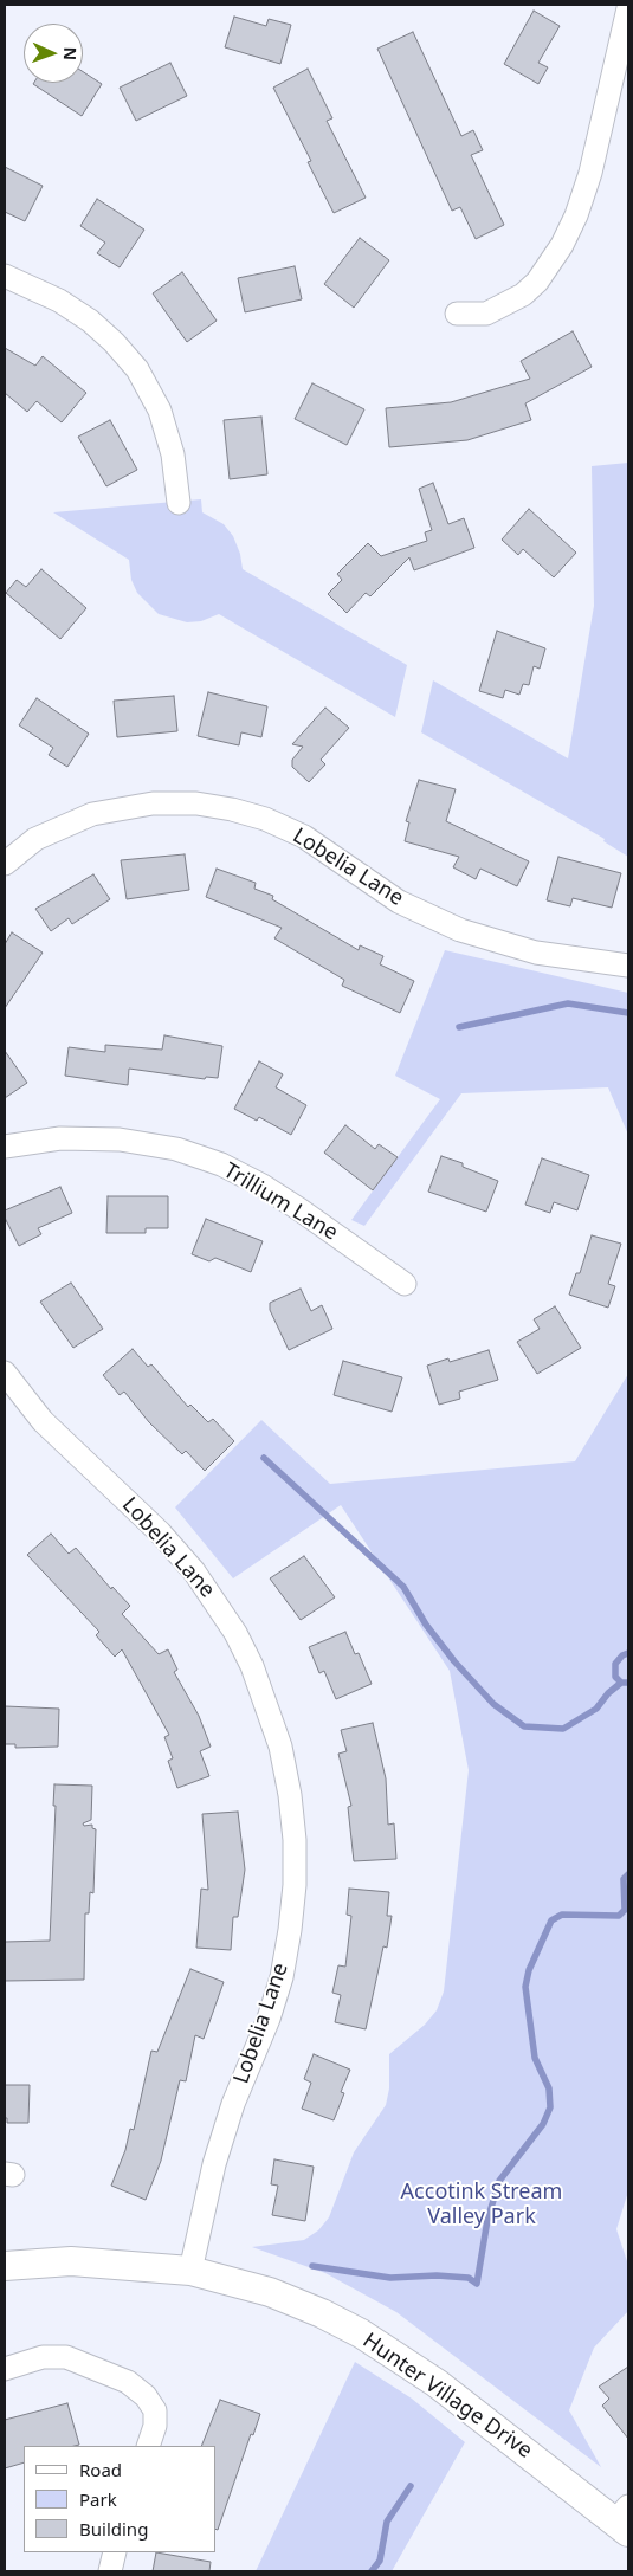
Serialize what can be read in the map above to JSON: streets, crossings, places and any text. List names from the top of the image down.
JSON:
{
  "streets": {
    "street": ["Lobelia Lane", "Trillium Lane", "Hunter Village Drive"]
  },
  "crossings": [
    ["Lobelia Lane", "Hunter Village Drive"]
  ],
  "parks": ["Accotink Stream Valley Park"],
  "legend": ["Road", "Park", "Building"],
  "north": "right"
}
